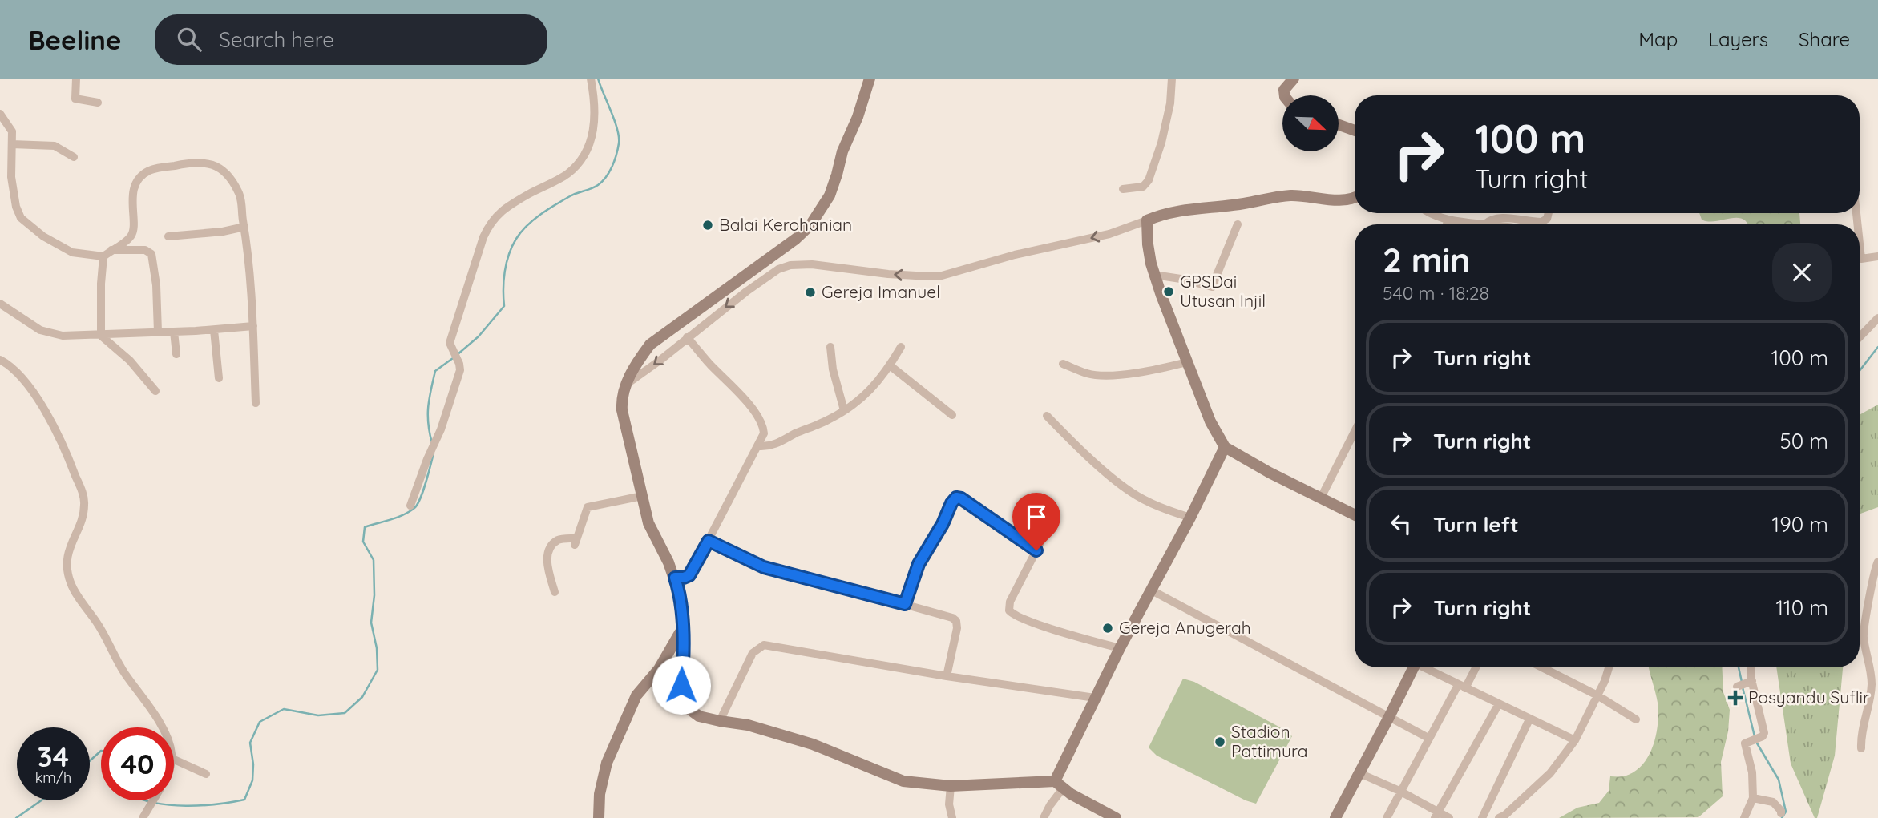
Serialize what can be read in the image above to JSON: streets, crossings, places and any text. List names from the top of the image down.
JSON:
{
  "places": {
    "other": [
      "Balai Kerohanian",
      "GPSDai Utusan Injil",
      "Gereja Imanuel",
      "Gereja Anugerah",
      "Stadion Pattimura"
    ],
    "health": ["Posyandu Suflir"]
  },
  "north": "bottom right",
  "page": {
    "header": "Beeline",
    "search": "Search here",
    "nav": ["Map", "Layers", "Share"],
    "turn": ["100 m", "Turn right"],
    "heading": ["2 min", "540 m · 18:28"],
    "list": [
      {
        "name": "Turn right",
        "value": "100 m"
      },
      {
        "name": "Turn right",
        "value": "50 m"
      },
      {
        "name": "Turn left",
        "value": "190 m"
      },
      {
        "name": "Turn right",
        "value": "110 m"
      }
    ],
    "speed": "34 km/h",
    "limit": "40"
  }
}
